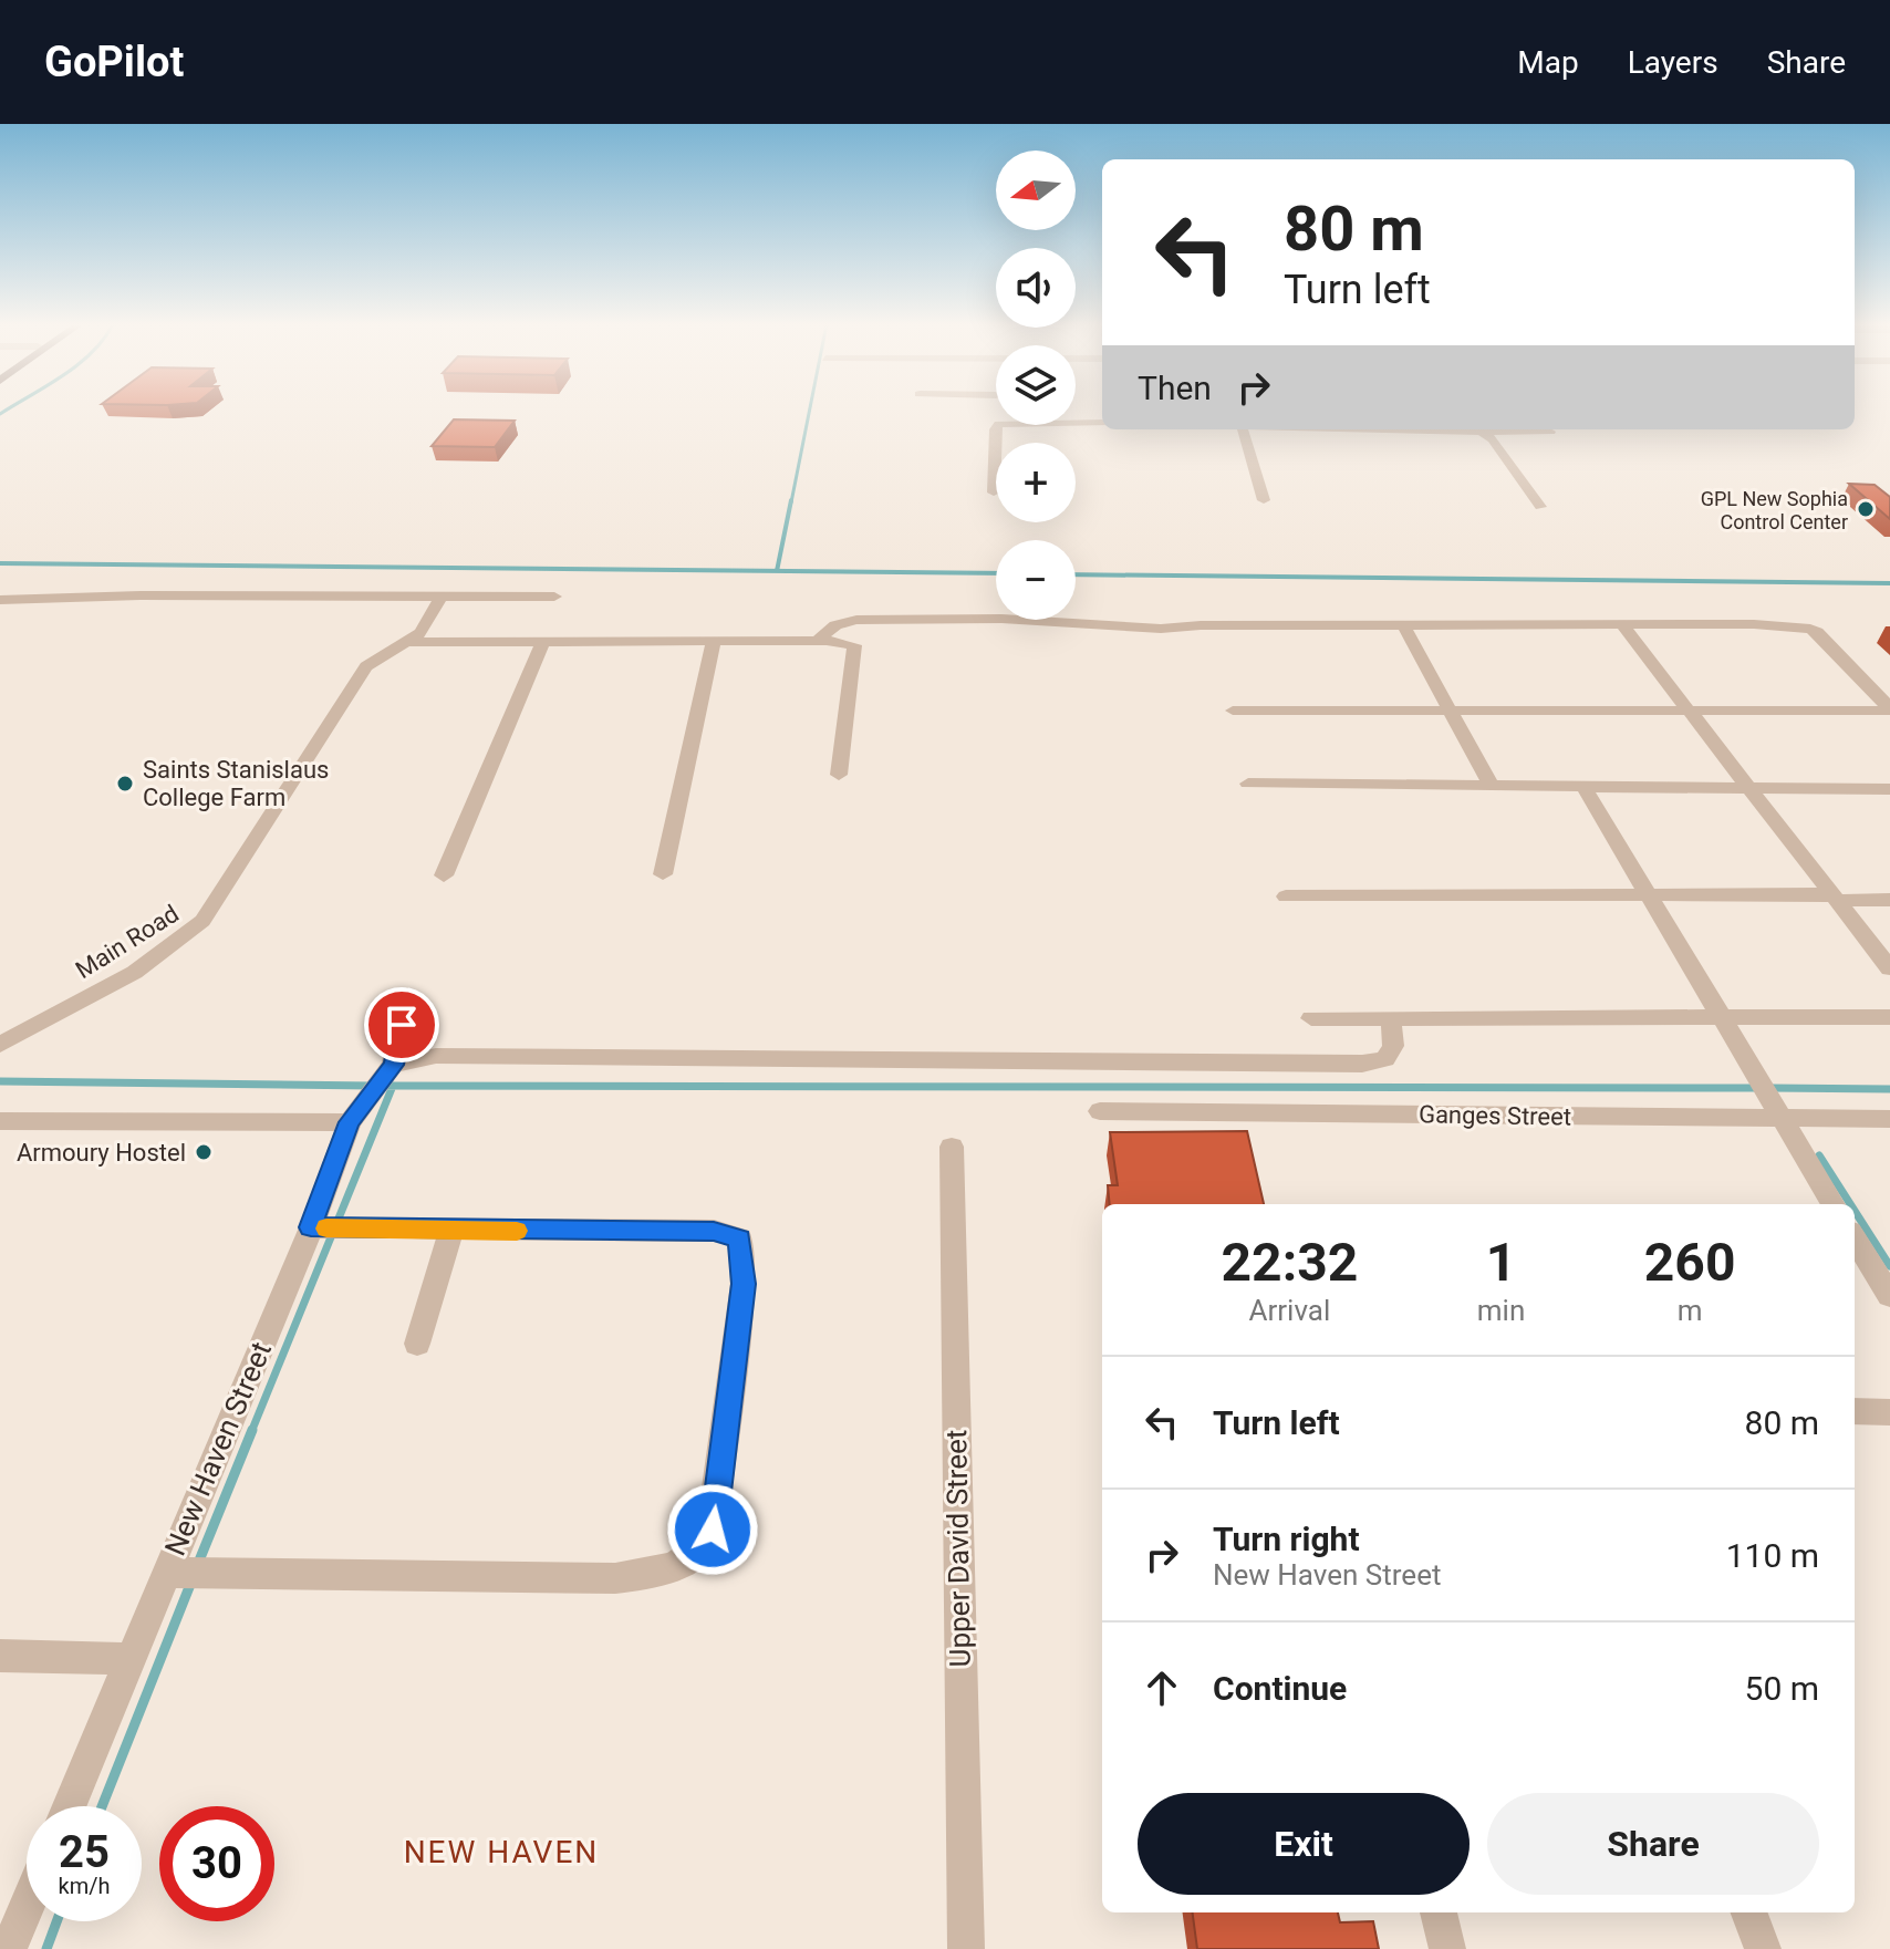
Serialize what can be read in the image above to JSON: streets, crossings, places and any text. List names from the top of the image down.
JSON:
{
  "streets": {
    "street": [
      "Main Road",
      "Ganges Street",
      "New Haven Street",
      "Upper David Street"
    ]
  },
  "districts": ["NEW HAVEN"],
  "places": ["GPL New Sophia Control Center", "Saints Stanislaus College Farm", "Armoury Hostel"],
  "north": "left",
  "page": {
    "header": "GoPilot",
    "nav": ["Map", "Layers", "Share"],
    "map_buttons": ["+", "−"],
    "turn": ["80 m", "Turn left"],
    "then": "Then",
    "eta": [
      "22:32",
      "Arrival",
      "1",
      "min",
      "260",
      "m"
    ],
    "list": [
      {
        "name": "Turn left",
        "value": "80 m"
      },
      {
        "name": "Turn right",
        "note": "New Haven Street",
        "value": "110 m"
      },
      {
        "name": "Continue",
        "value": "50 m"
      }
    ],
    "buttons": ["Exit", "Share"],
    "speed": "25 km/h",
    "limit": "30"
  }
}
